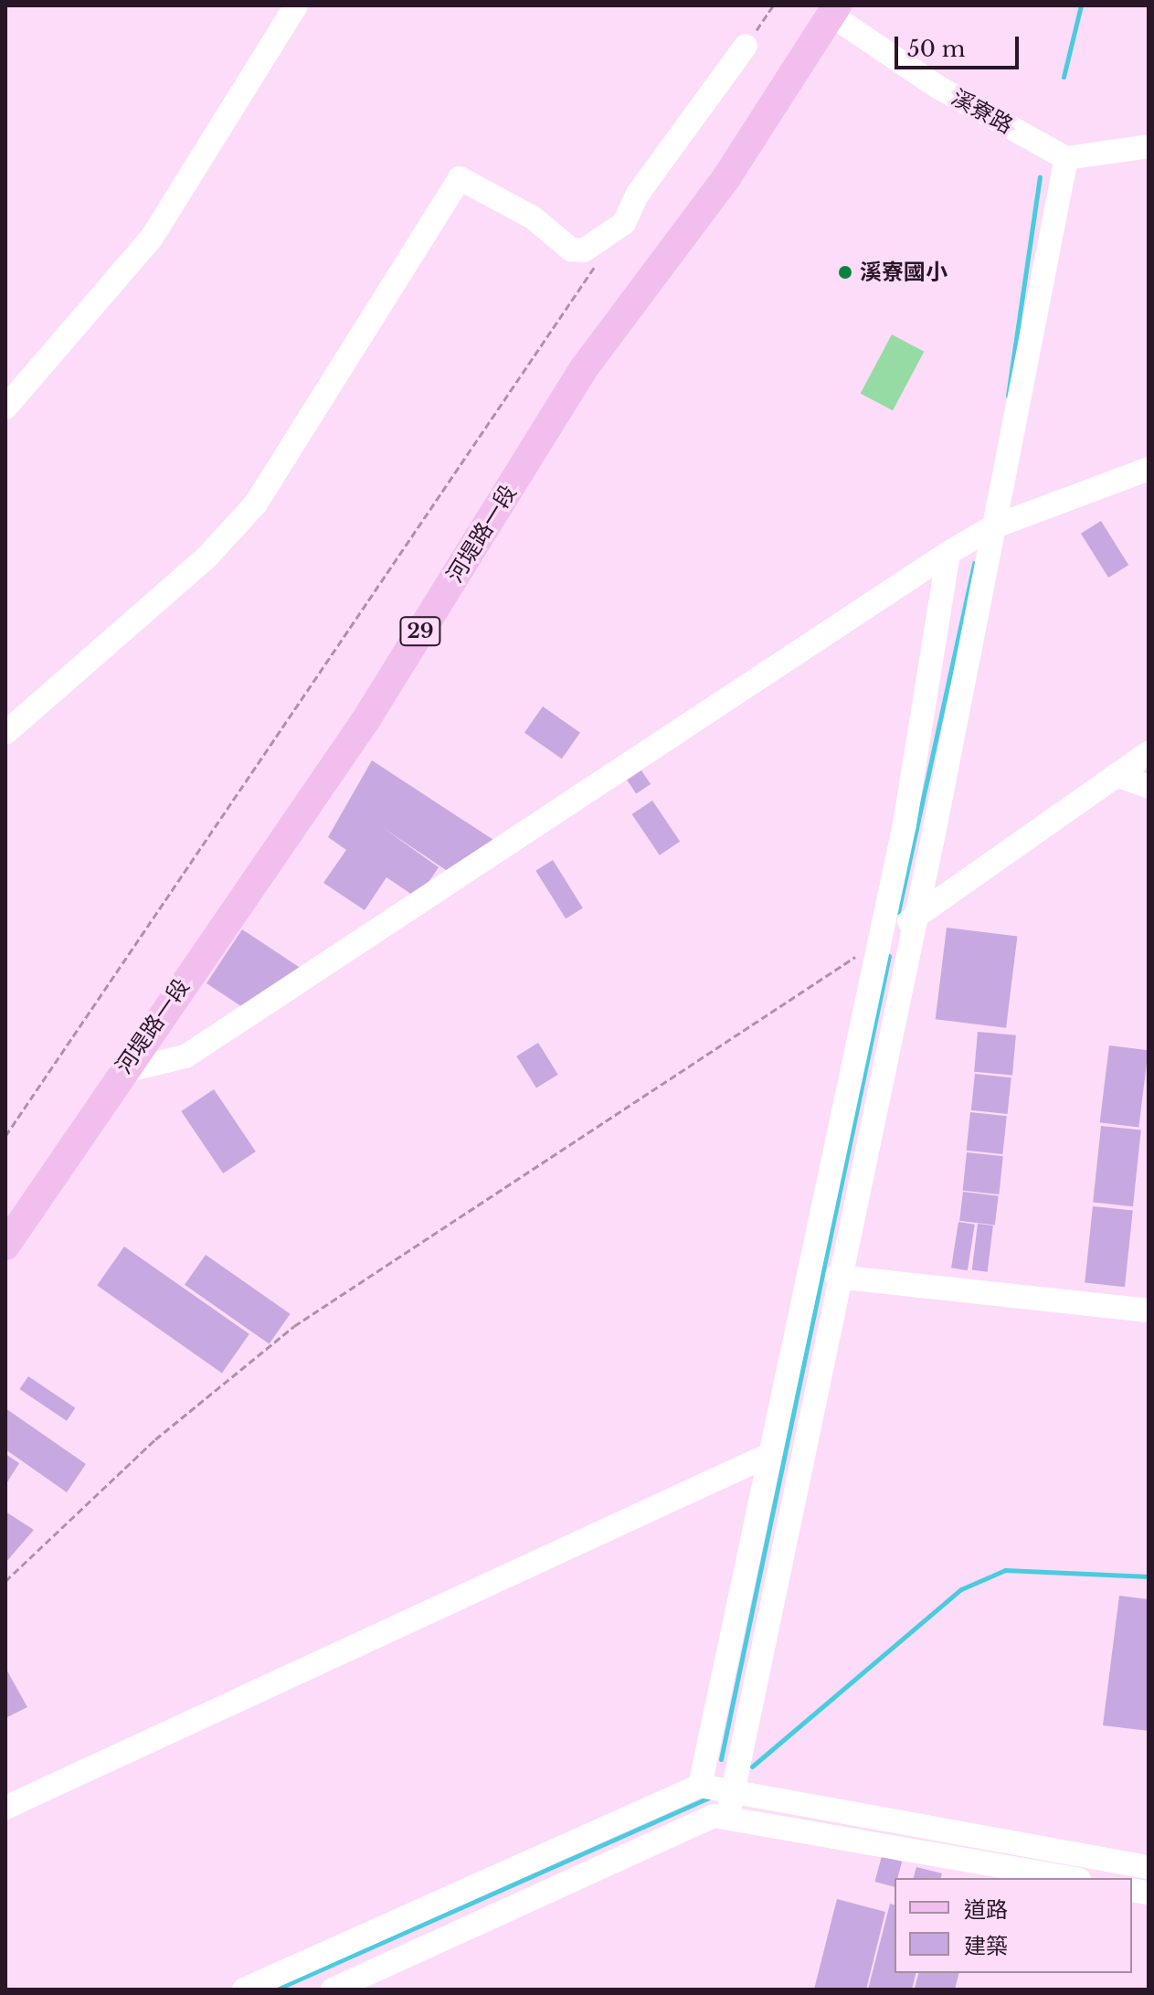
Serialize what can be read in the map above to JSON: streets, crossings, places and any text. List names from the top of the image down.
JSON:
{
  "streets": {
    "main road": ["河堤路一段", "29"],
    "street": ["溪寮路"]
  },
  "crossings": [
    ["溪寮路", "河堤路一段"]
  ],
  "places": ["溪寮國小"],
  "legend": ["道路", "建築"],
  "scale_bar": "50 m"
}
